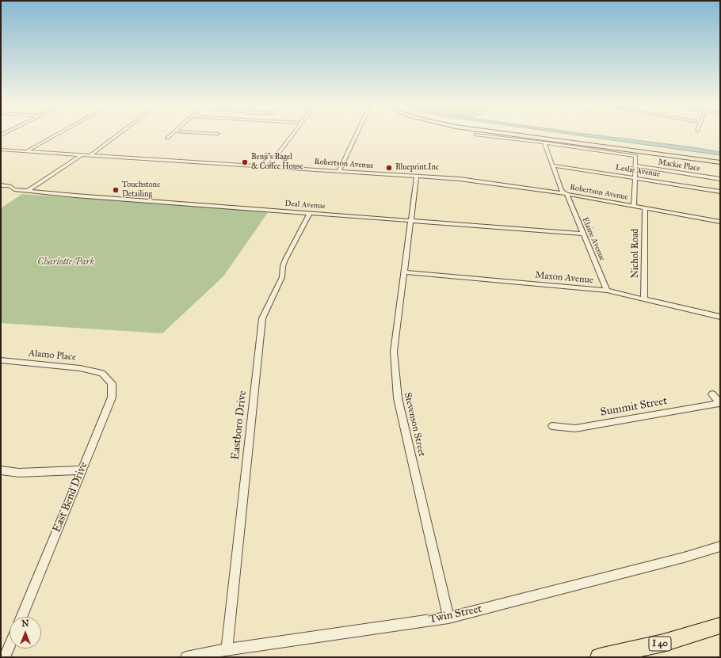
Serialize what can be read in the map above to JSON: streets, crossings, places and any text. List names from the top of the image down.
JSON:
{
  "streets": {
    "highway": ["I 40"],
    "street": [
      "Robertson Avenue",
      "Mackie Place",
      "Leslie Avenue",
      "Deal Avenue",
      "Elaine Avenue",
      "Nichol Road",
      "Maxon Avenue",
      "Alamo Place",
      "Summit Street",
      "Stevenson Street",
      "Eastboro Drive",
      "East Bend Drive",
      "Twin Street"
    ]
  },
  "crossings": [
    ["Robertson Avenue", "Elaine Avenue"],
    ["Robertson Avenue", "Nichol Road"],
    ["Robertson Avenue", "Stevenson Street"],
    ["Leslie Avenue", "Elaine Avenue"],
    ["Deal Avenue", "Elaine Avenue"],
    ["Deal Avenue", "Stevenson Street"],
    ["Deal Avenue", "Eastboro Drive"],
    ["Elaine Avenue", "Maxon Avenue"],
    ["Nichol Road", "Maxon Avenue"],
    ["Maxon Avenue", "Stevenson Street"],
    ["Alamo Place", "East Bend Drive"],
    ["Stevenson Street", "Twin Street"],
    ["Eastboro Drive", "Twin Street"]
  ],
  "parks": ["Charlotte Park"],
  "places": ["Benji's Bagel & Coffee House", "Blueprint.Inc", "Touchstone Detailing"],
  "north": "top"
}
